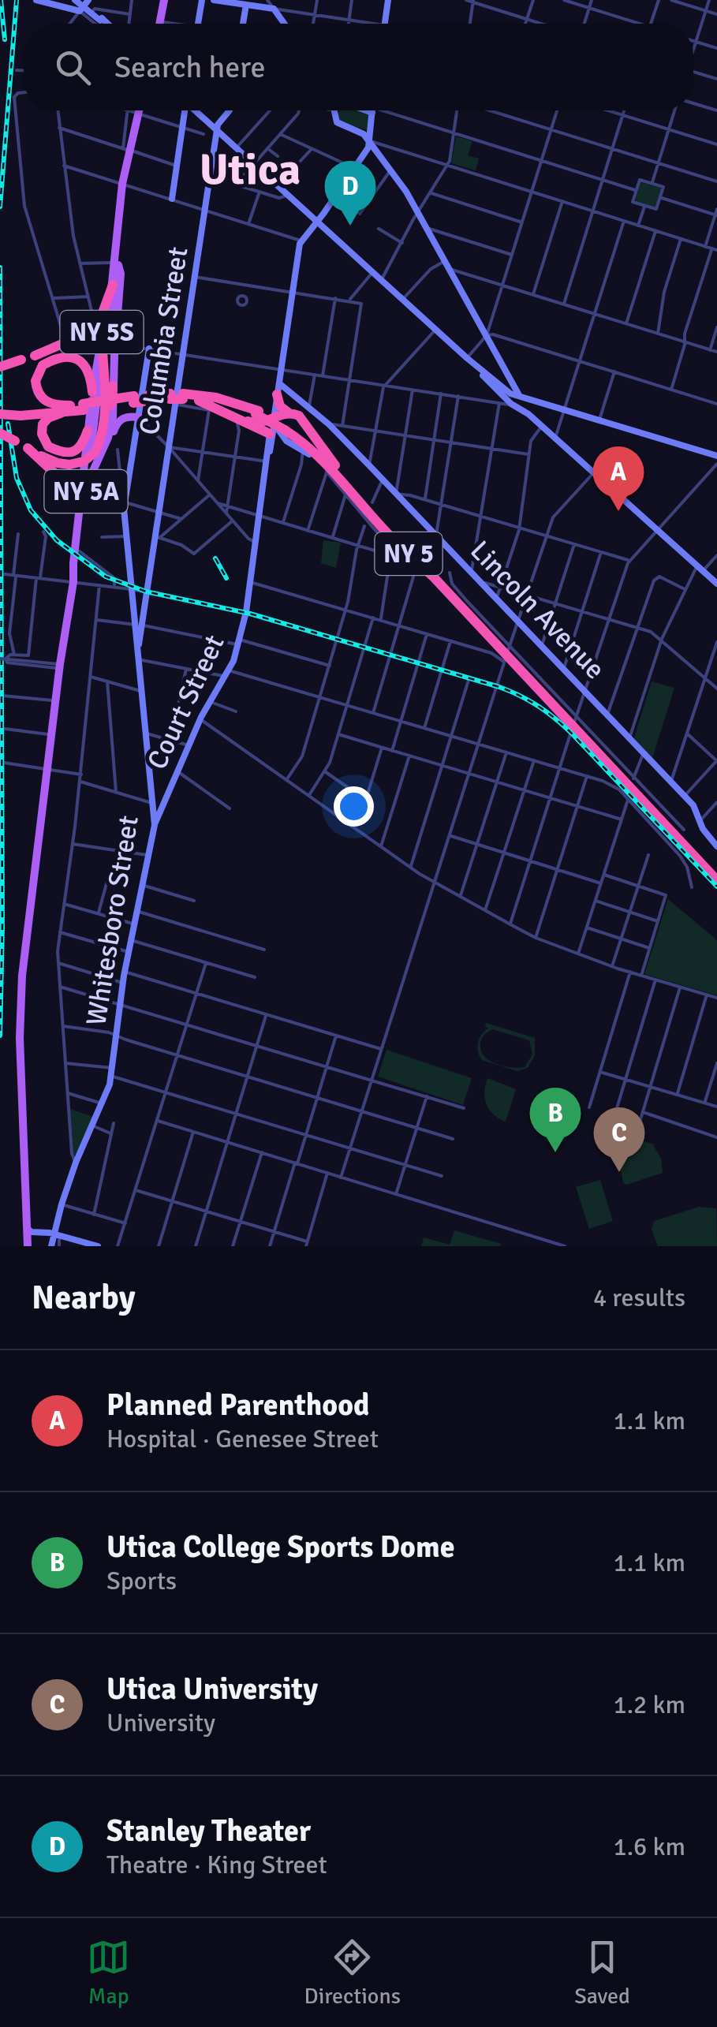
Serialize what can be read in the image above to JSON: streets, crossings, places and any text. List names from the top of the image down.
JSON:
{
  "streets": {
    "highway": ["NY 5"],
    "main road": ["NY 5S", "NY 5A"],
    "street": [
      "Columbia Street",
      "Lincoln Avenue",
      "Court Street",
      "Whitesboro Street"
    ]
  },
  "crossings": [
    ["NY 5S", "NY 5A"],
    ["NY 5S", "NY 5"],
    ["Columbia Street", "NY 5"],
    ["Columbia Street", "Whitesboro Street"],
    ["NY 5A", "NY 5"],
    ["Lincoln Avenue", "Court Street"],
    ["Court Street", "Whitesboro Street"]
  ],
  "districts": ["Utica"],
  "page": {
    "search": "Search here",
    "pins": [
      "D",
      "A",
      "B",
      "C"
    ],
    "heading": ["Nearby", "4 results"],
    "list": [
      {
        "mark": "A",
        "name": "Planned Parenthood",
        "note": "Hospital · Genesee Street",
        "value": "1.1 km"
      },
      {
        "mark": "B",
        "name": "Utica College Sports Dome",
        "note": "Sports",
        "value": "1.1 km"
      },
      {
        "mark": "C",
        "name": "Utica University",
        "note": "University",
        "value": "1.2 km"
      },
      {
        "mark": "D",
        "name": "Stanley Theater",
        "note": "Theatre · King Street",
        "value": "1.6 km"
      }
    ],
    "nav": ["Map", "Directions", "Saved"]
  }
}
